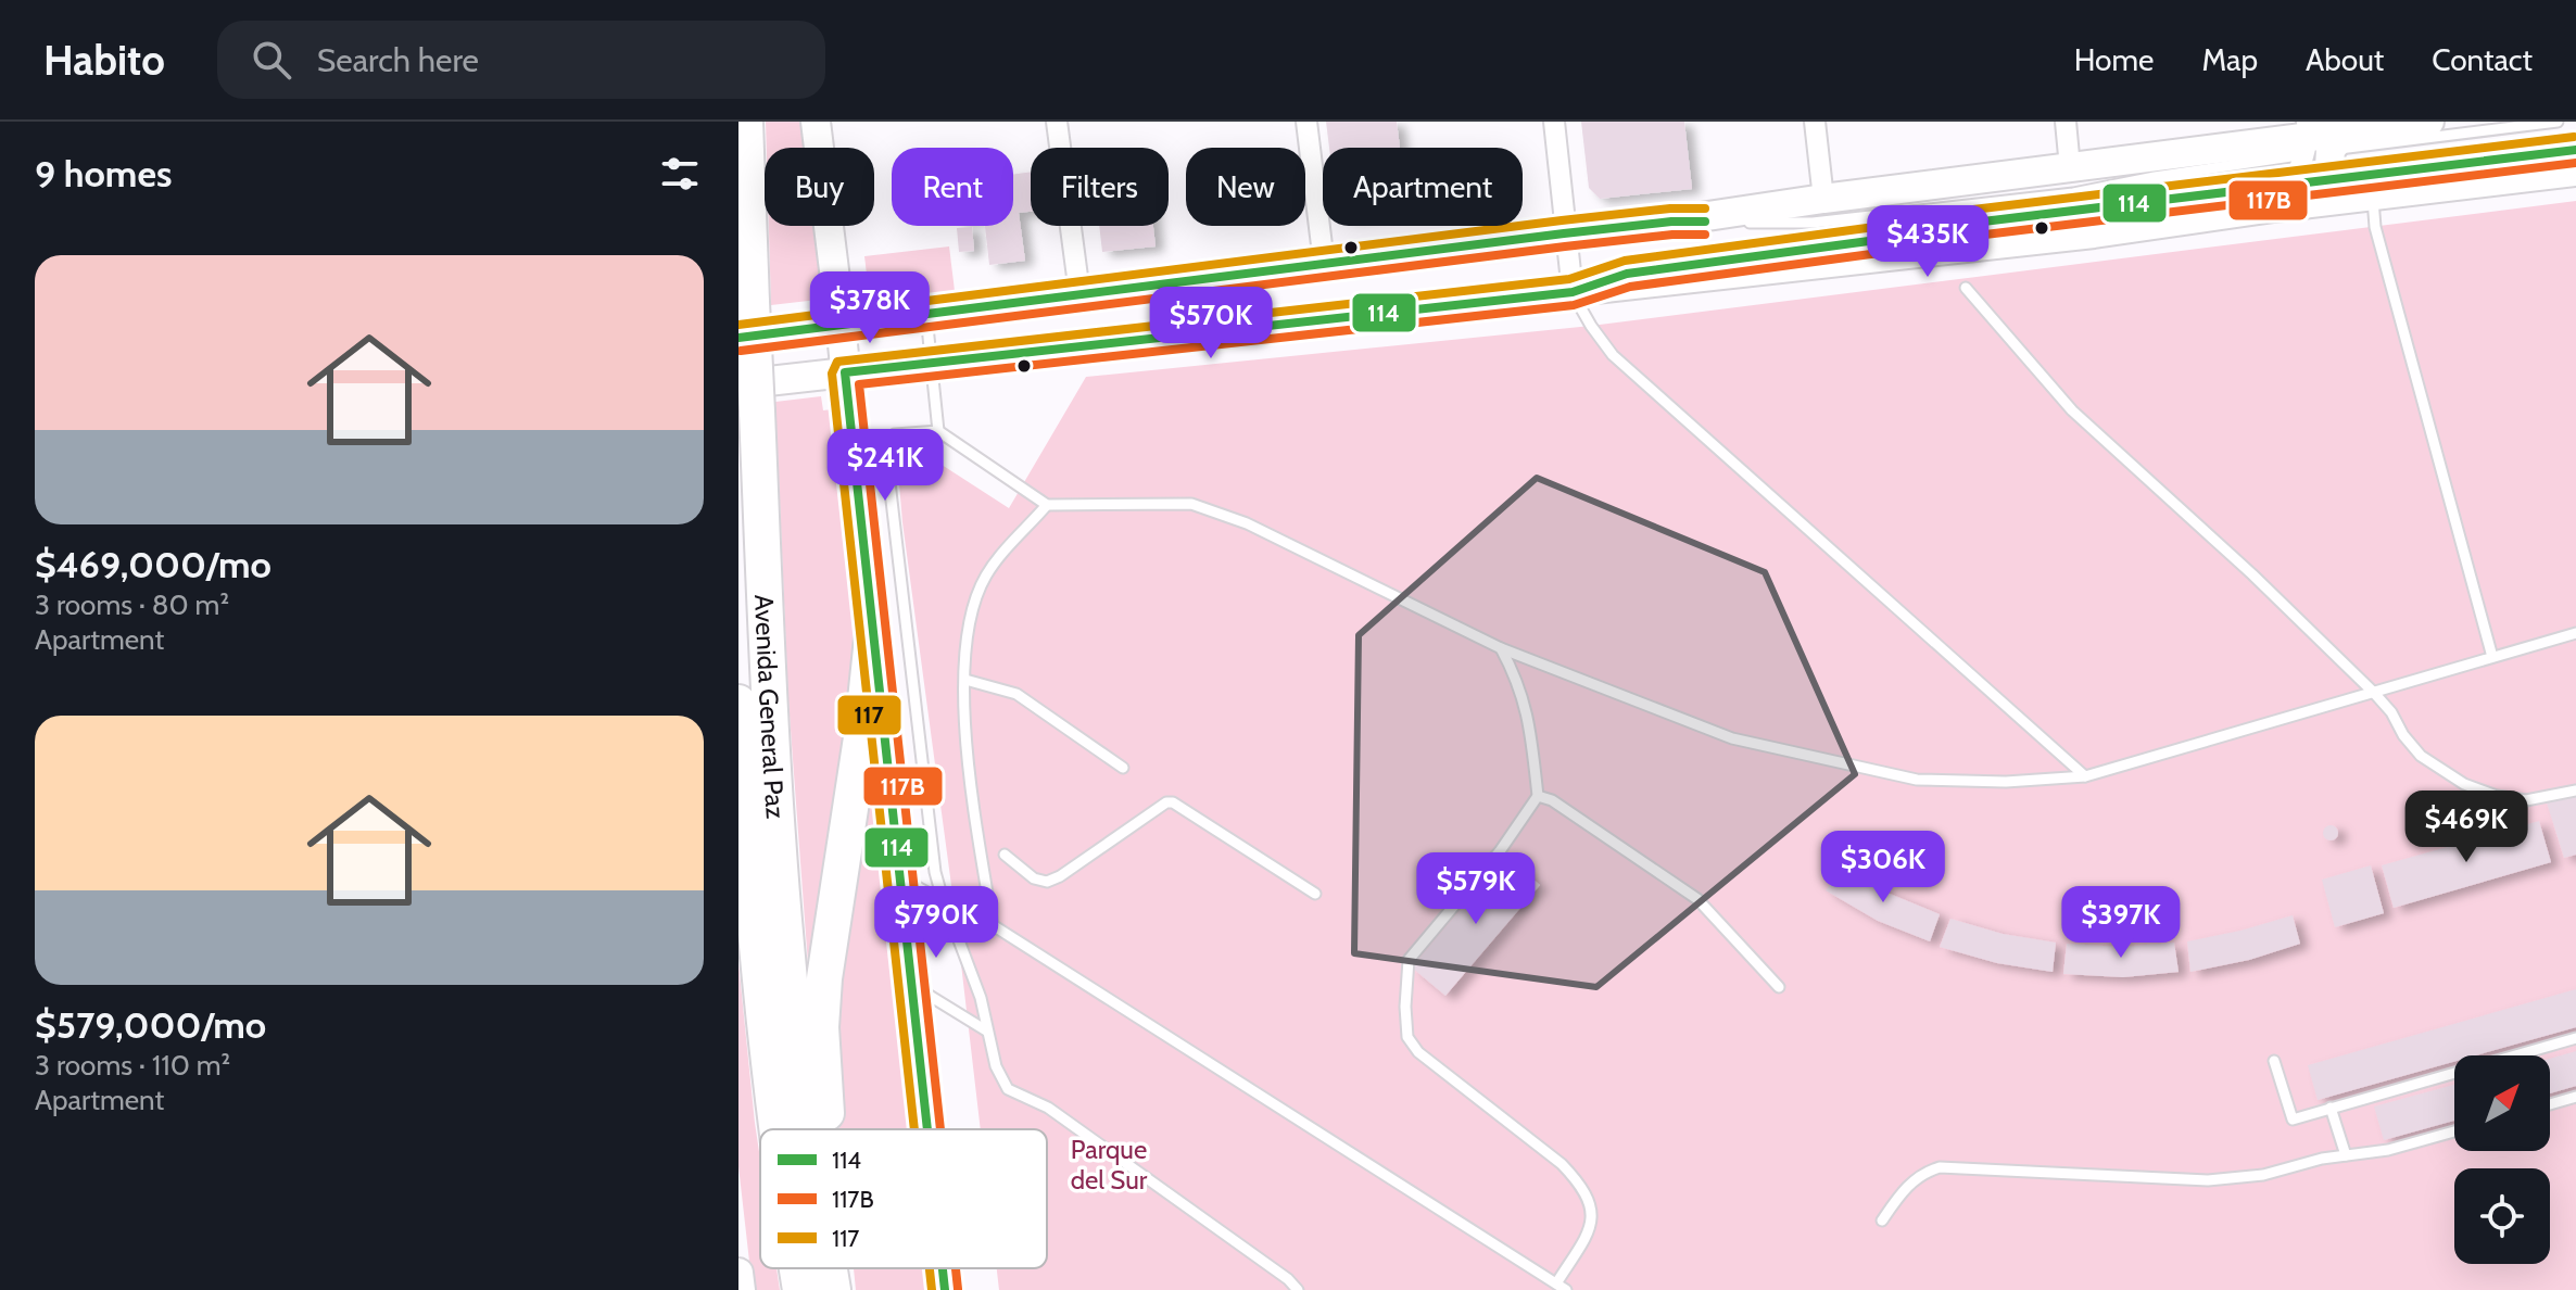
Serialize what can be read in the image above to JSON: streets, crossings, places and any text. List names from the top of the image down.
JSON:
{
  "streets": {
    "highway": ["Avenida General Paz"]
  },
  "parks": ["Parque del Sur"],
  "lines": ["transit line 117", "transit line 114", "transit line 117B"],
  "legend": ["114", "117B", "117"],
  "north": "top right",
  "page": {
    "header": "Habito",
    "search": "Search here",
    "nav": [
      "Home",
      "Map",
      "About",
      "Contact"
    ],
    "heading": "9 homes",
    "chip": [
      "Buy",
      "Rent",
      "Filters",
      "New",
      "Apartment"
    ],
    "price": [
      "$435K",
      "$378K",
      "$570K",
      "$241K",
      "$469K",
      "$306K",
      "$579K",
      "$790K",
      "$397K"
    ],
    "list": [
      {
        "name": "$469,000/mo",
        "note": "3 rooms · 80 m² · Apartment"
      },
      {
        "name": "$579,000/mo",
        "note": "3 rooms · 110 m² · Apartment"
      }
    ]
  }
}
